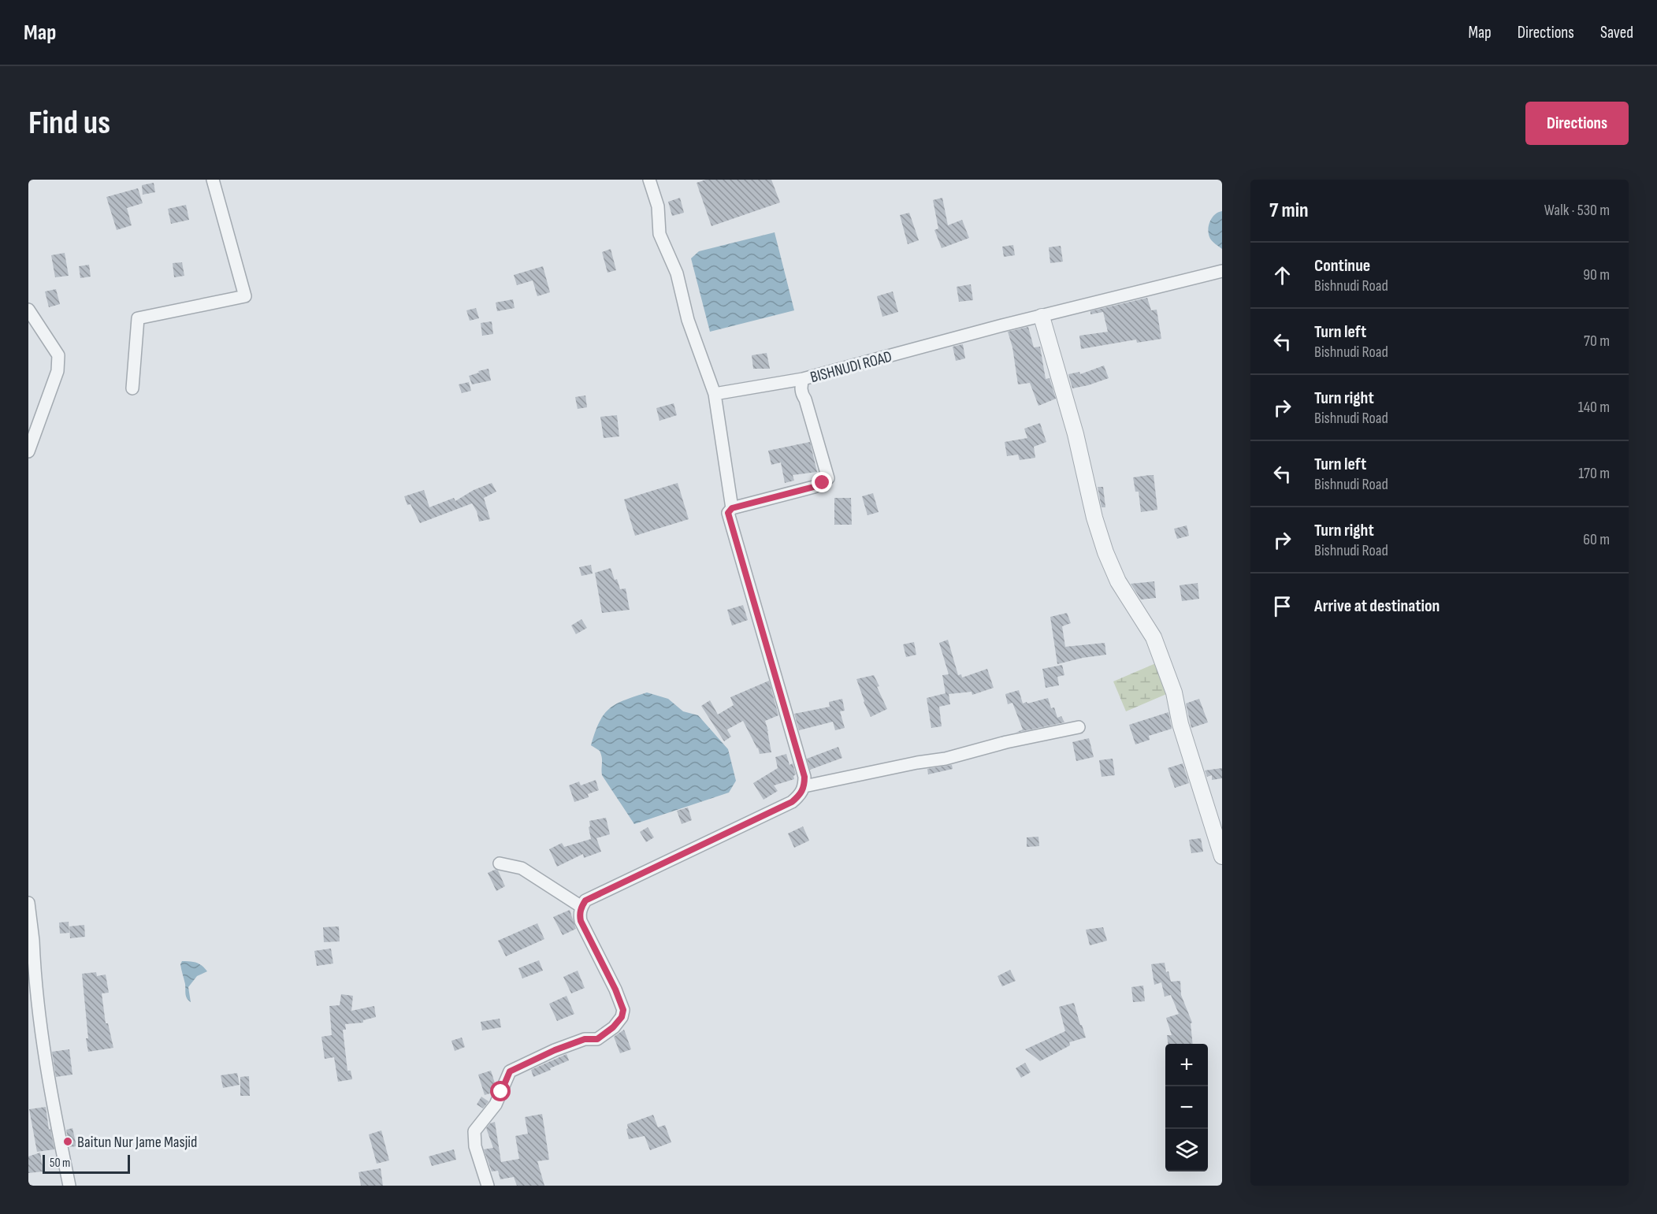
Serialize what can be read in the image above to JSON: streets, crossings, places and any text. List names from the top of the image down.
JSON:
{
  "streets": {
    "street": ["BISHNUDI ROAD"]
  },
  "places": ["Baitun Nur Jame Masjid"],
  "scale_bar": "50 m",
  "page": {
    "header": "Map",
    "nav": ["Map", "Directions", "Saved"],
    "buttons": "Directions",
    "title": "Find us",
    "heading": ["7 min", "Walk · 530 m"],
    "list": [
      ["Continue", "Bishnudi Road", "90 m"],
      ["Turn left", "Bishnudi Road", "70 m"],
      ["Turn right", "Bishnudi Road", "140 m"],
      ["Turn left", "Bishnudi Road", "170 m"],
      ["Turn right", "Bishnudi Road", "60 m"],
      "Arrive at destination"
    ],
    "map_buttons": ["+", "−"],
    "scale": "50 m"
  }
}
